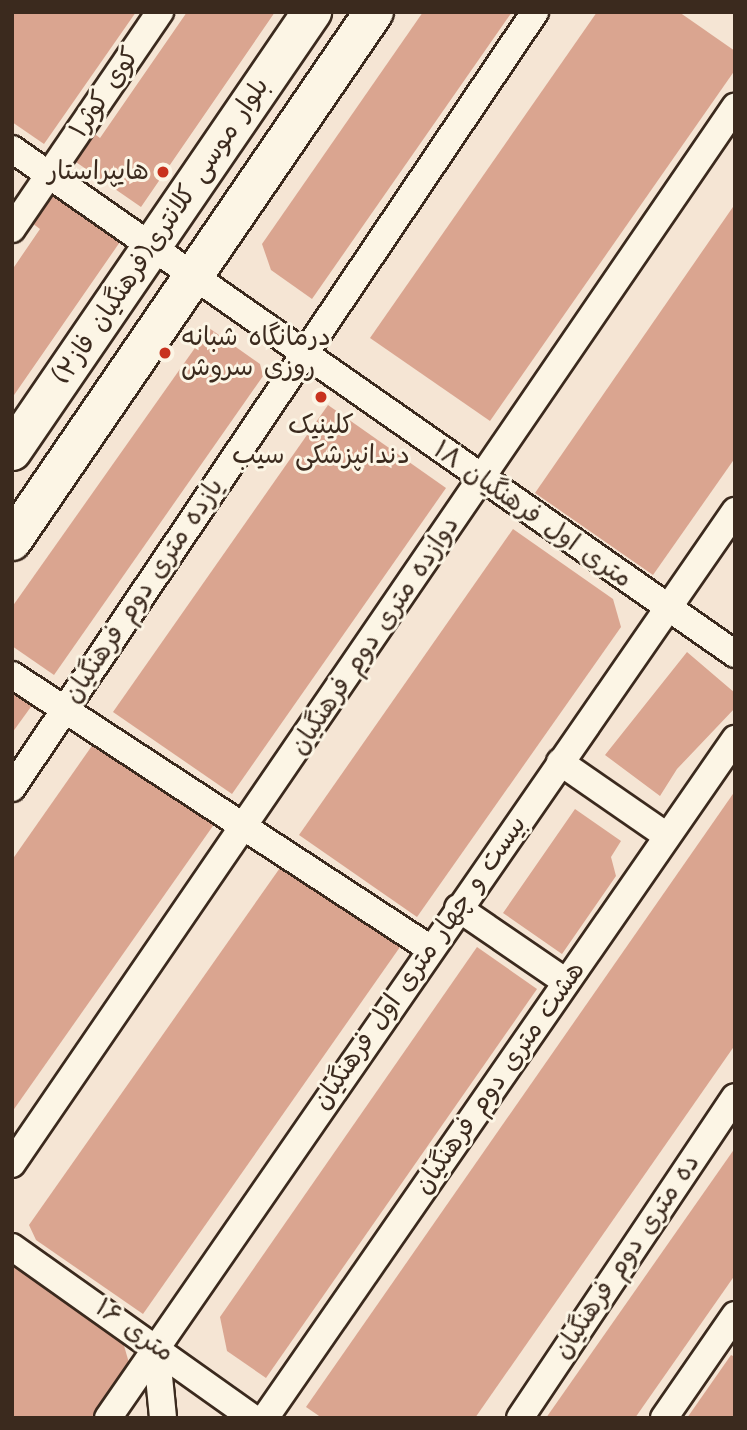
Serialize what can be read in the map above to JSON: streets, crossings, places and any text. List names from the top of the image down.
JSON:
{
  "streets": {
    "main road": ["بلوار موسی کلانتری(فرهنگیان فاز۲)"],
    "street": [
      "کوی کوثر۱",
      "۱۸ متری اول فرهنگیان",
      "یازده متری دوم فرهنگیان",
      "دوازده متری دوم فرهنگیان",
      "بیست و چهار متری اول فرهنگیان",
      "هشت متری دوم فرهنگیان",
      "ده متری دوم فرهنگیان",
      "۱۶ متری"
    ]
  },
  "crossings": [
    ["کوی کوثر۱", "۱۸ متری اول فرهنگیان"],
    ["بلوار موسی کلانتری(فرهنگیان فاز۲)", "۱۸ متری اول فرهنگیان"],
    ["۱۸ متری اول فرهنگیان", "یازده متری دوم فرهنگیان"],
    ["۱۸ متری اول فرهنگیان", "دوازده متری دوم فرهنگیان"],
    ["۱۸ متری اول فرهنگیان", "بیست و چهار متری اول فرهنگیان"],
    ["بیست و چهار متری اول فرهنگیان", "۱۶ متری"]
  ],
  "places": ["هایپراستار", "درمانگاه شبانه روزی سروش", "کلینیک دندانپزشکی سیب"]
}
